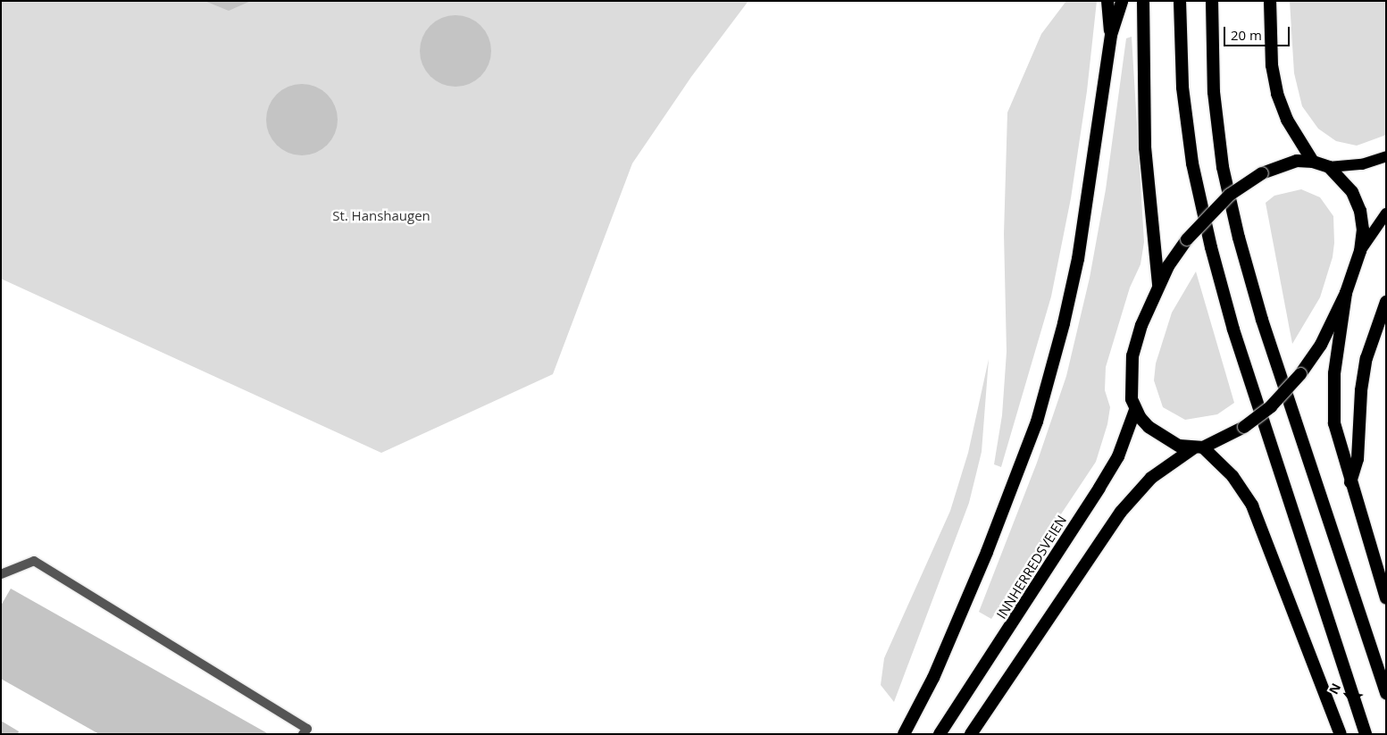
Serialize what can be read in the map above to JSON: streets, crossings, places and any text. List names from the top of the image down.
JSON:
{
  "streets": {
    "highway": ["INNHERREDSVEIEN"]
  },
  "parks": ["St. Hanshaugen"],
  "scale_bar": "20 m",
  "north": "top left"
}
